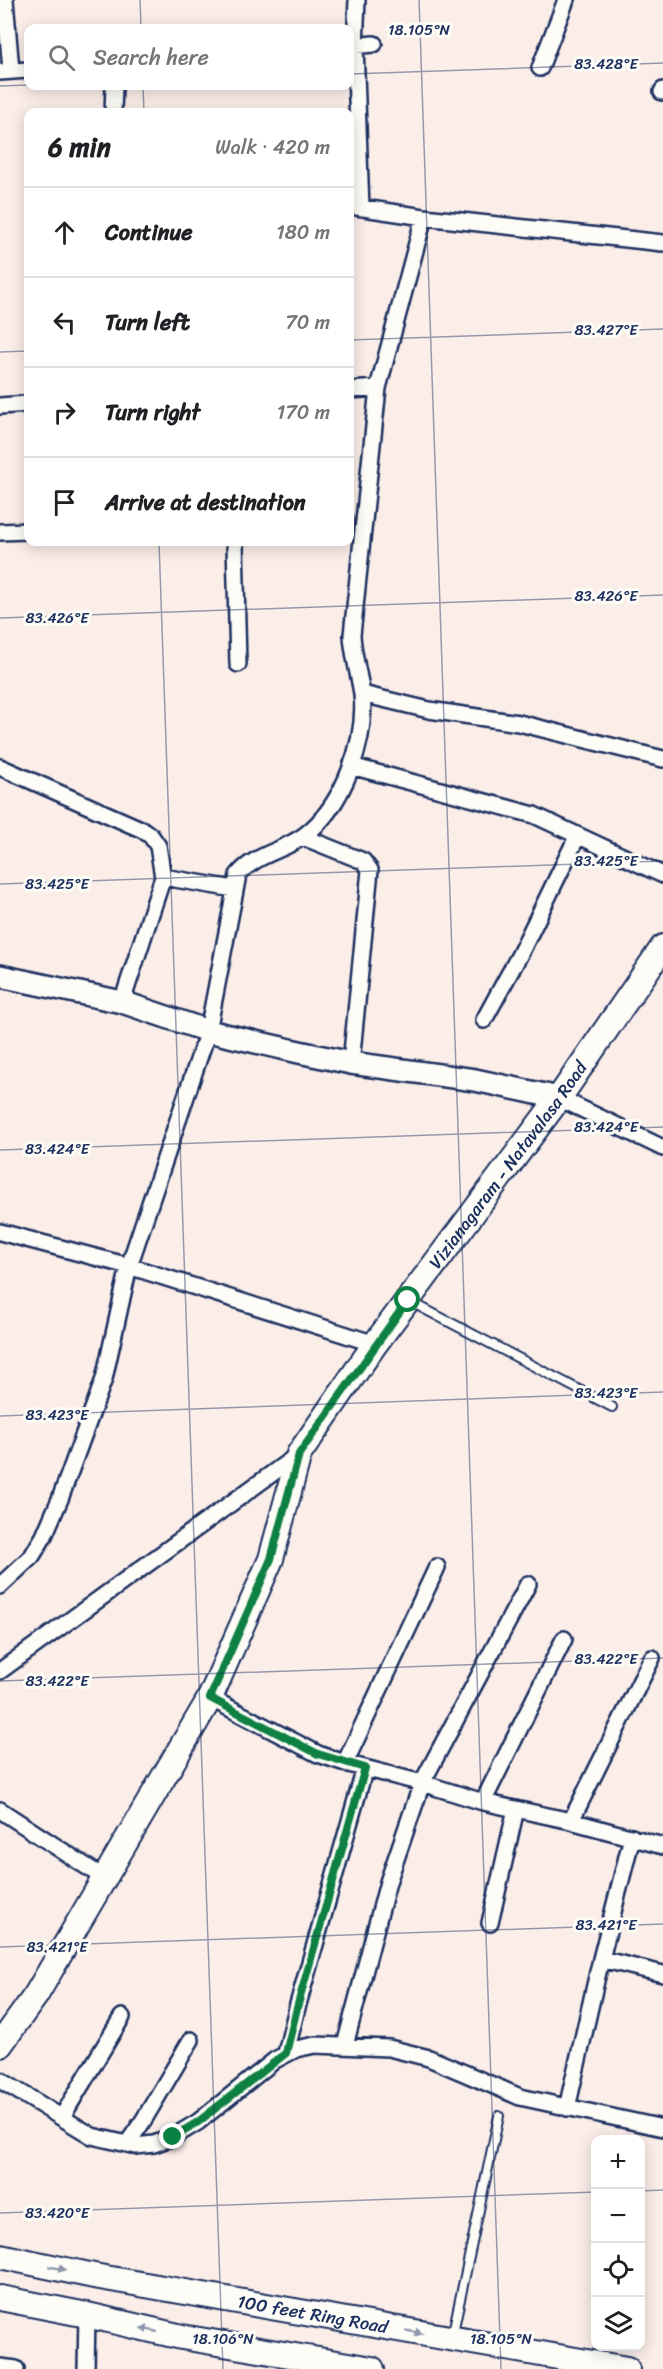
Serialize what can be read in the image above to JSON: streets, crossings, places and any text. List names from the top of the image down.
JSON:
{
  "streets": {
    "main road": ["Vizianagaram - Natavalasa Road", "100 feet Ring Road"]
  },
  "page": {
    "search": "Search here",
    "heading": ["6 min", "Walk · 420 m"],
    "list": [
      ["Continue", "180 m"],
      ["Turn left", "70 m"],
      ["Turn right", "170 m"],
      "Arrive at destination"
    ],
    "map_buttons": ["+", "−"]
  },
  "coordinates": [
    "18.105°N",
    "83.428°E",
    "83.427°E",
    "83.426°E",
    "83.425°E",
    "83.424°E",
    "83.423°E",
    "83.422°E",
    "83.421°E",
    "83.420°E",
    "18.106°N"
  ]
}
